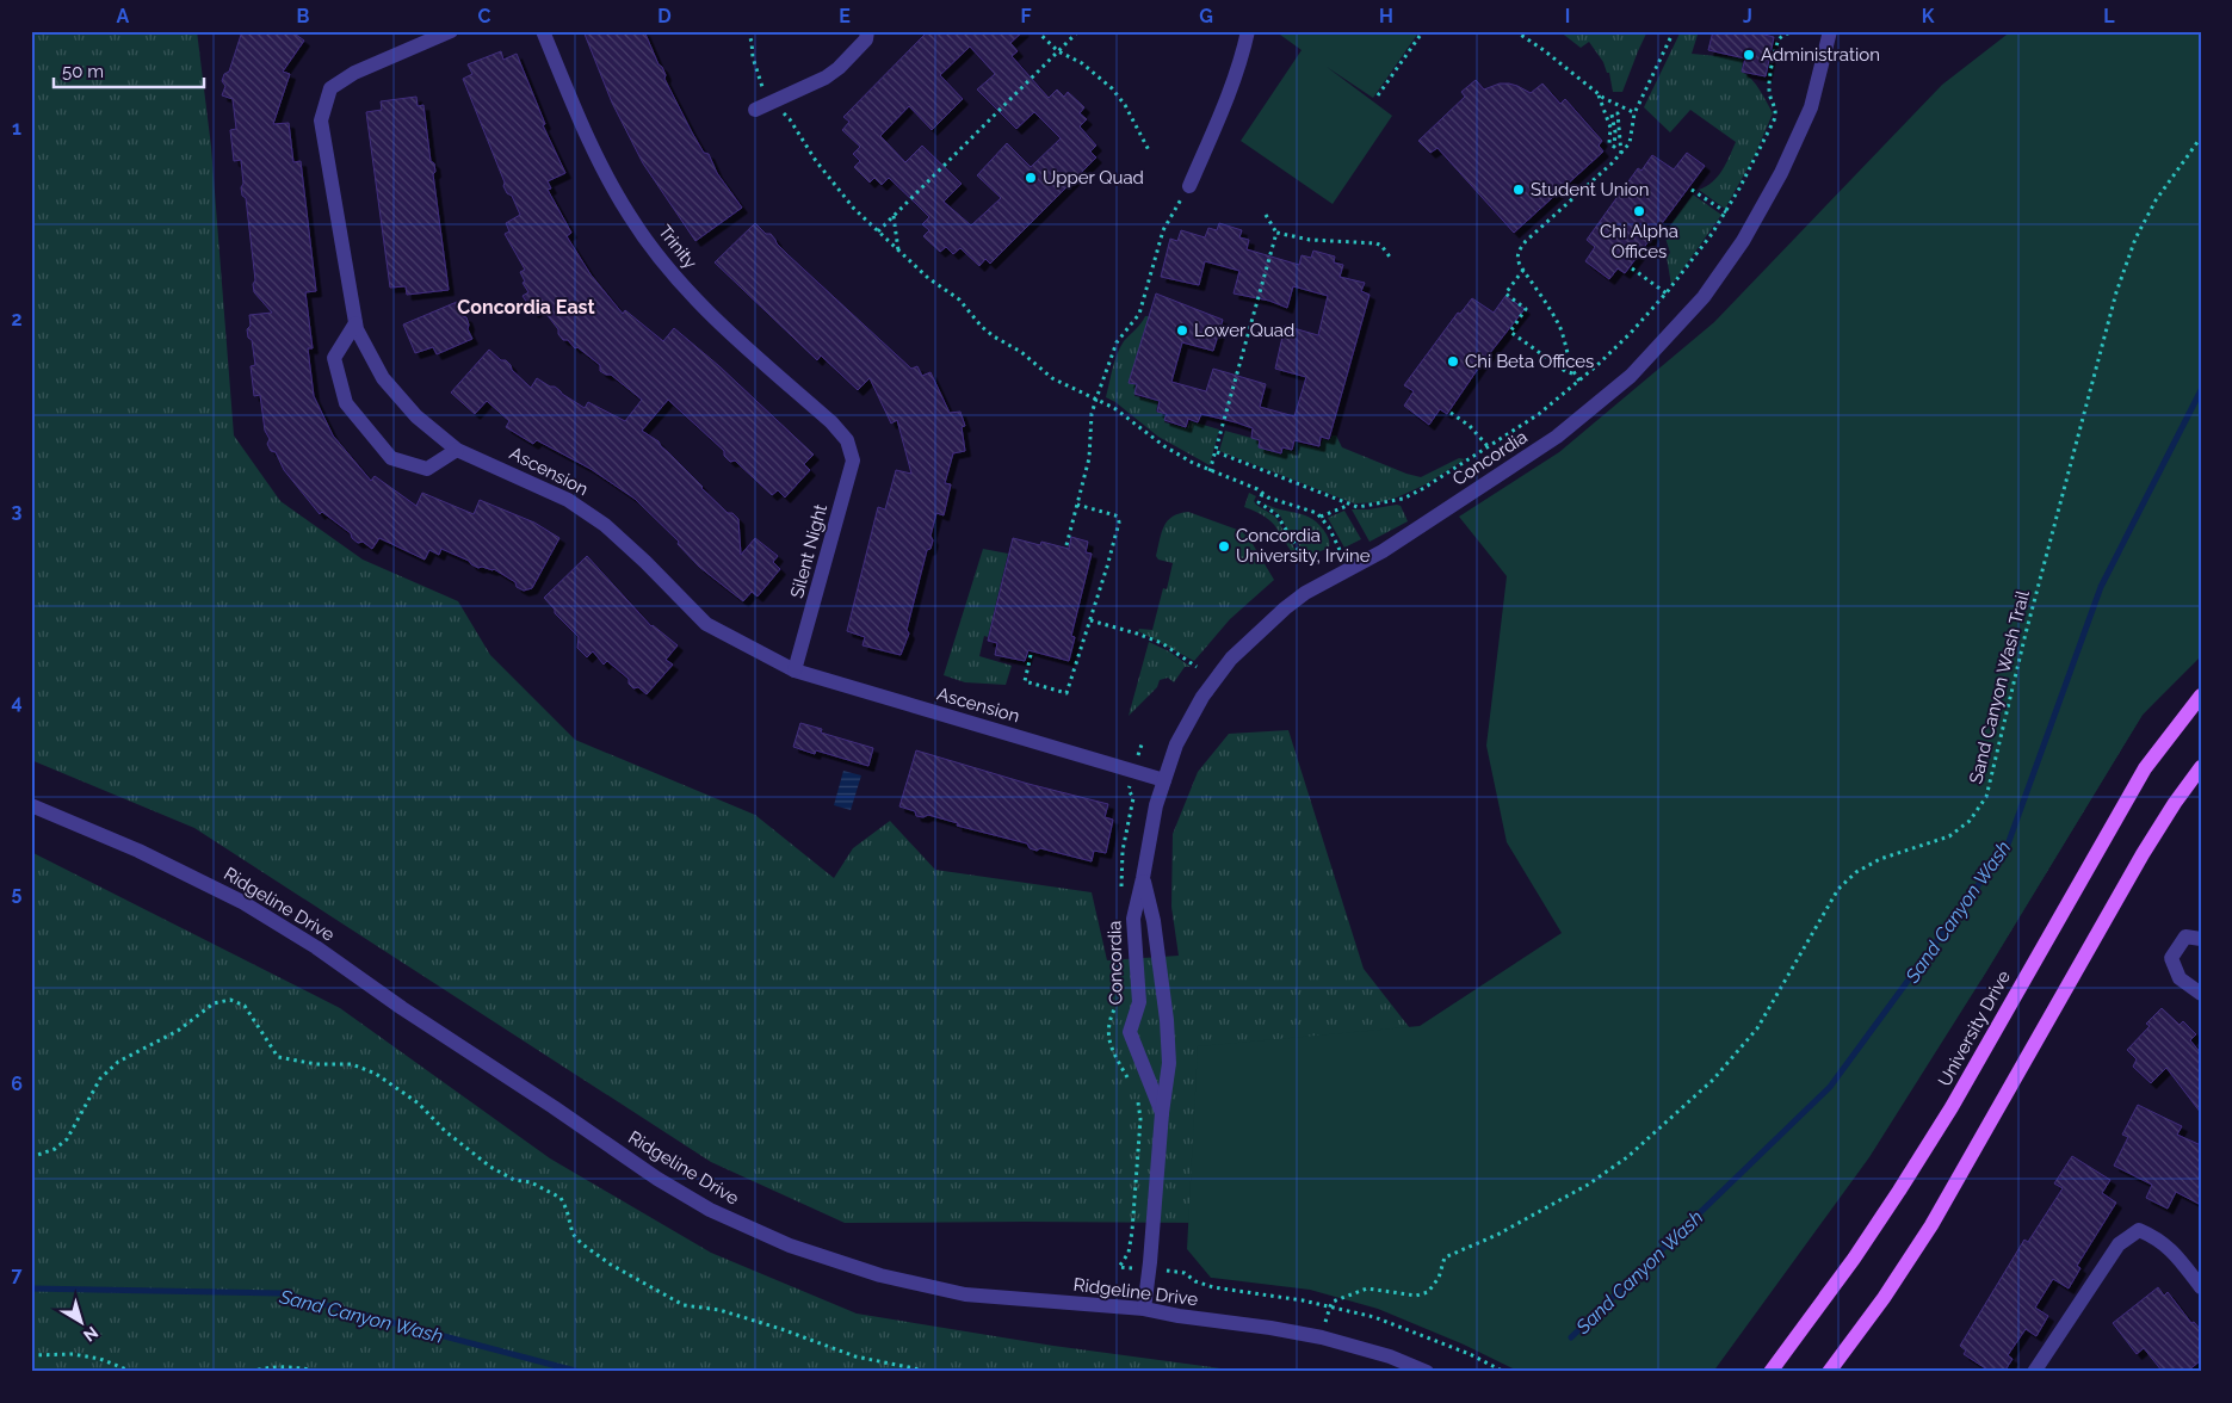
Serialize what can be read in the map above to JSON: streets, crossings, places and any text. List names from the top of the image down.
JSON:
{
  "streets": {
    "main road": ["University Drive"],
    "street": [
      "Trinity",
      "Concordia",
      "Ascension",
      "Silent Night",
      "Ridgeline Drive"
    ],
    "path": ["Sand Canyon Wash Trail"]
  },
  "crossings": [
    ["Trinity", "Silent Night"],
    ["Concordia", "Ascension"],
    ["Concordia", "Ridgeline Drive"],
    ["Ascension", "Silent Night"]
  ],
  "districts": ["Concordia East"],
  "water": ["Sand Canyon Wash"],
  "places": [
    "Administration",
    "Upper Quad",
    "Student Union",
    "Chi Alpha Offices",
    "Lower Quad",
    "Chi Beta Offices",
    "Concordia University, Irvine"
  ],
  "scale_bar": "50 m",
  "north": "bottom right",
  "grid": {
    "columns": [
      "A",
      "B",
      "C",
      "D",
      "E",
      "F",
      "G",
      "H",
      "I",
      "J",
      "K",
      "L"
    ],
    "rows": [
      "1",
      "2",
      "3",
      "4",
      "5",
      "6",
      "7"
    ]
  }
}
